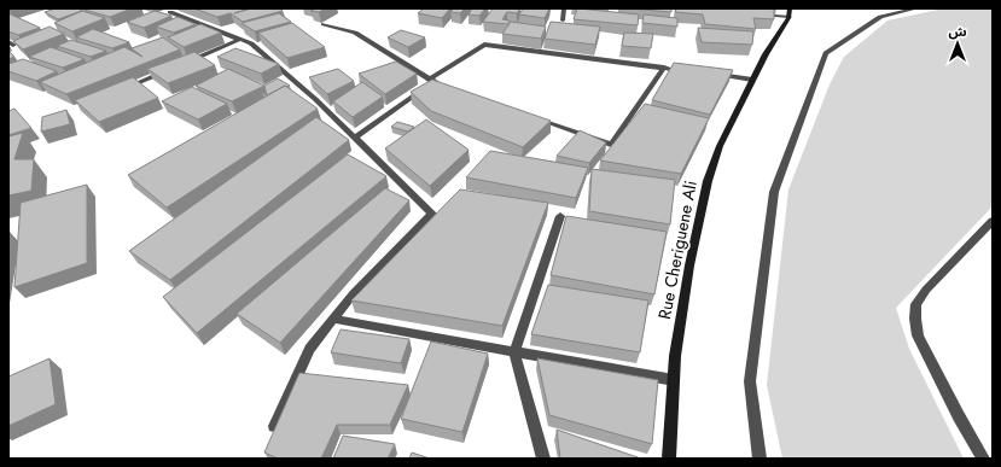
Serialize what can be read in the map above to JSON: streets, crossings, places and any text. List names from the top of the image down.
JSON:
{
  "streets": {
    "main road": ["Rue Cheriguene Ali"]
  },
  "north": "top"
}
